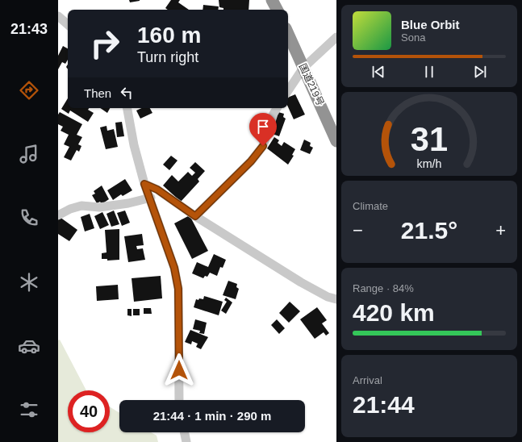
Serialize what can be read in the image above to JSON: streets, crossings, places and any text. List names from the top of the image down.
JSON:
{
  "streets": {
    "highway": ["国道219号"]
  },
  "page": {
    "tabs": "21:43",
    "turn": ["160 m", "Turn right"],
    "song": ["Blue Orbit", "Sona"],
    "then": "Then",
    "tile": [
      "Climate",
      ["Range · 84%", "420 km"],
      ["Arrival", "21:44"]
    ],
    "heat": ["−", "21.5°", "+"],
    "limit": "40",
    "trip": "21:44 · 1 min · 290 m",
    "gauge": ["31", "km/h"]
  }
}
